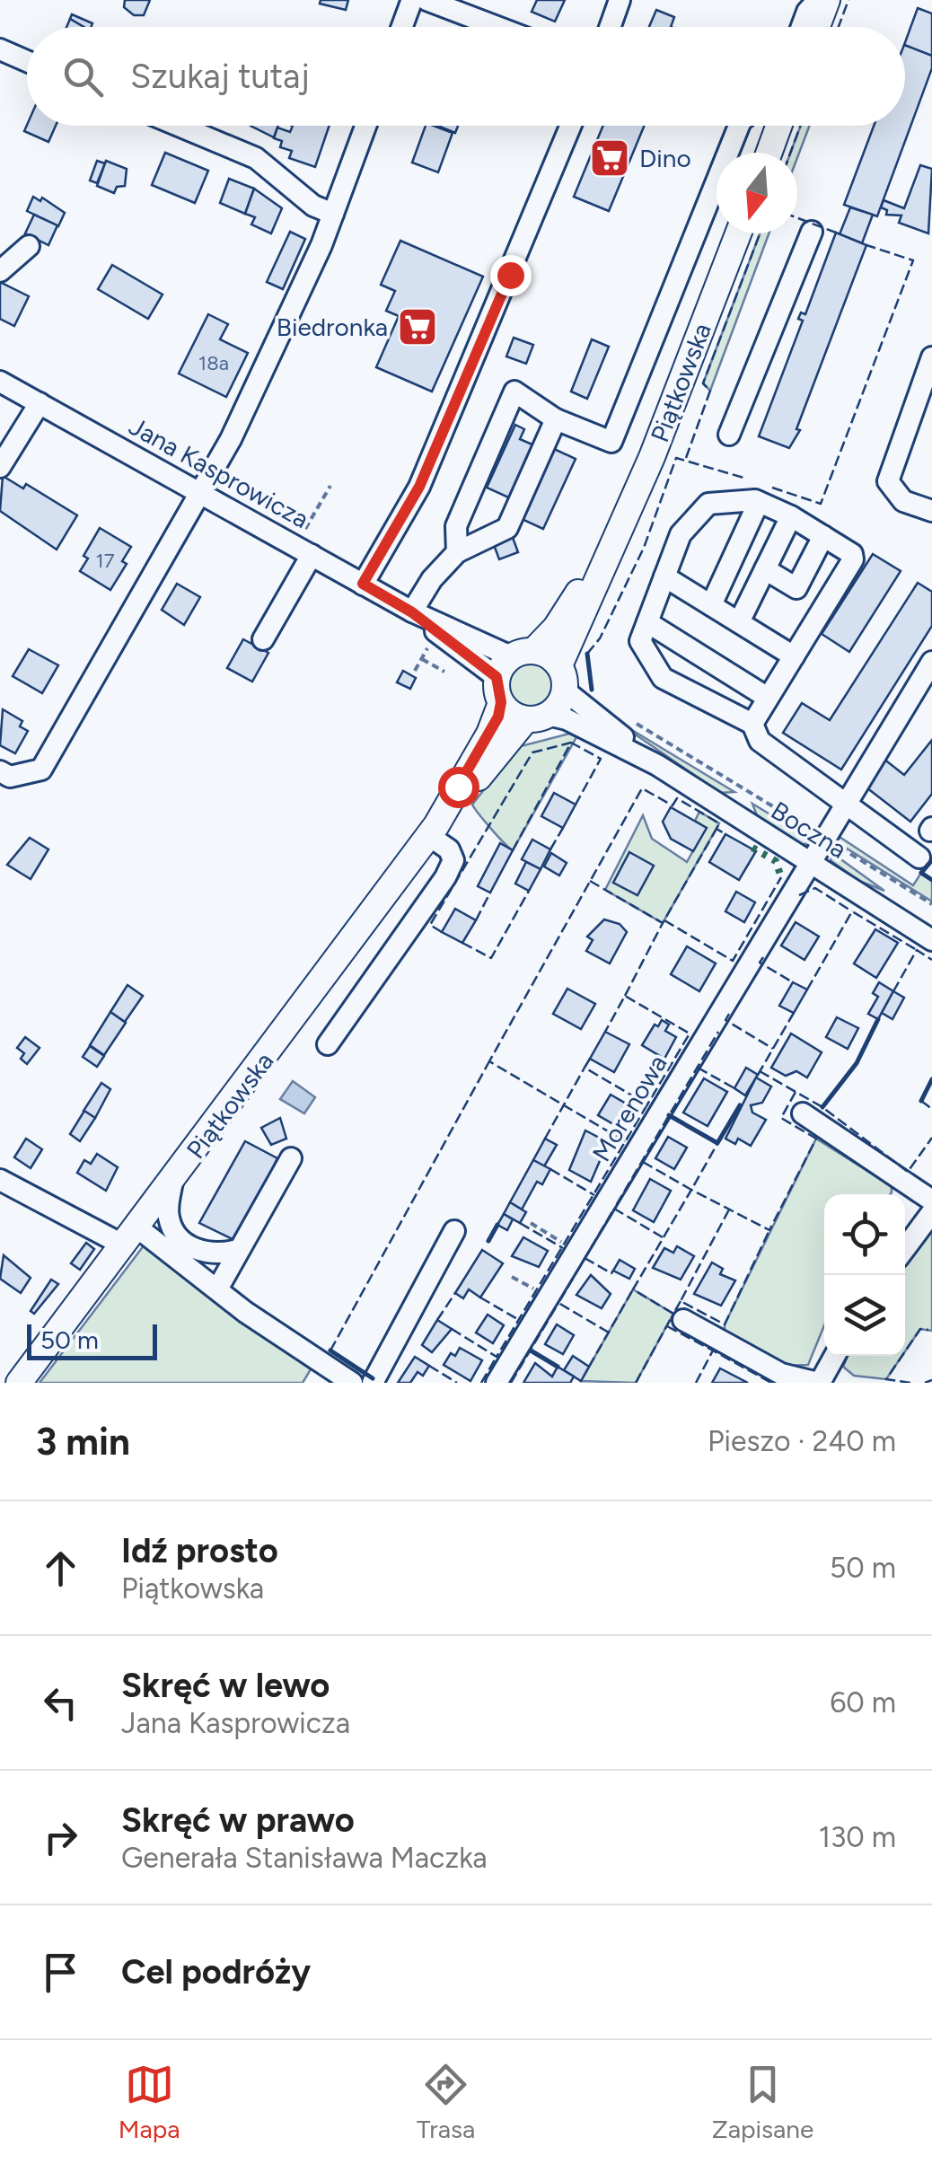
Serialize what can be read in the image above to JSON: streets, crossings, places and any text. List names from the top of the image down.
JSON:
{
  "streets": {
    "main road": ["Piątkowska"],
    "street": ["Jana Kasprowicza", "Boczna", "Morenowa"]
  },
  "crossings": [
    ["Piątkowska", "Jana Kasprowicza"],
    ["Piątkowska", "Boczna"],
    ["Boczna", "Morenowa"]
  ],
  "places": {
    "supermarket": ["Dino", "Biedronka"]
  },
  "house_numbers": ["18a", "17"],
  "scale_bar": "50 m",
  "north": "bottom",
  "page": {
    "search": "Szukaj tutaj",
    "scale": "50 m",
    "heading": ["3 min", "Pieszo · 240 m"],
    "list": [
      ["Idź prosto", "Piątkowska", "50 m"],
      ["Skręć w lewo", "Jana Kasprowicza", "60 m"],
      ["Skręć w prawo", "Generała Stanisława Maczka", "130 m"],
      "Cel podróży"
    ],
    "nav": ["Mapa", "Trasa", "Zapisane"]
  }
}
